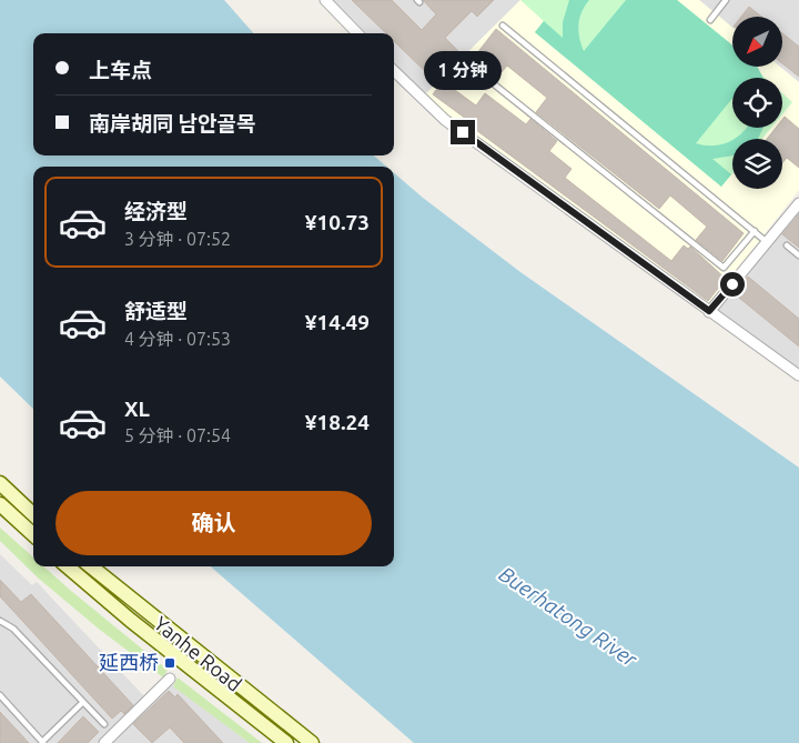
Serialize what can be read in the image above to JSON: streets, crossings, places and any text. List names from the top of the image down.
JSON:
{
  "streets": {
    "main road": ["Yanhe Road"]
  },
  "water": ["Buerhatong River"],
  "places": {
    "transit": ["延西桥"]
  },
  "north": "bottom left",
  "page": {
    "banner": ["上车点", "南岸胡同 남안골목"],
    "bubble": "1 分钟",
    "list": [
      {
        "name": "经济型",
        "note": "3 分钟 · 07:52",
        "value": "¥10.73"
      },
      {
        "name": "舒适型",
        "note": "4 分钟 · 07:53",
        "value": "¥14.49"
      },
      {
        "name": "XL",
        "note": "5 分钟 · 07:54",
        "value": "¥18.24"
      }
    ],
    "buttons": "确认"
  }
}
